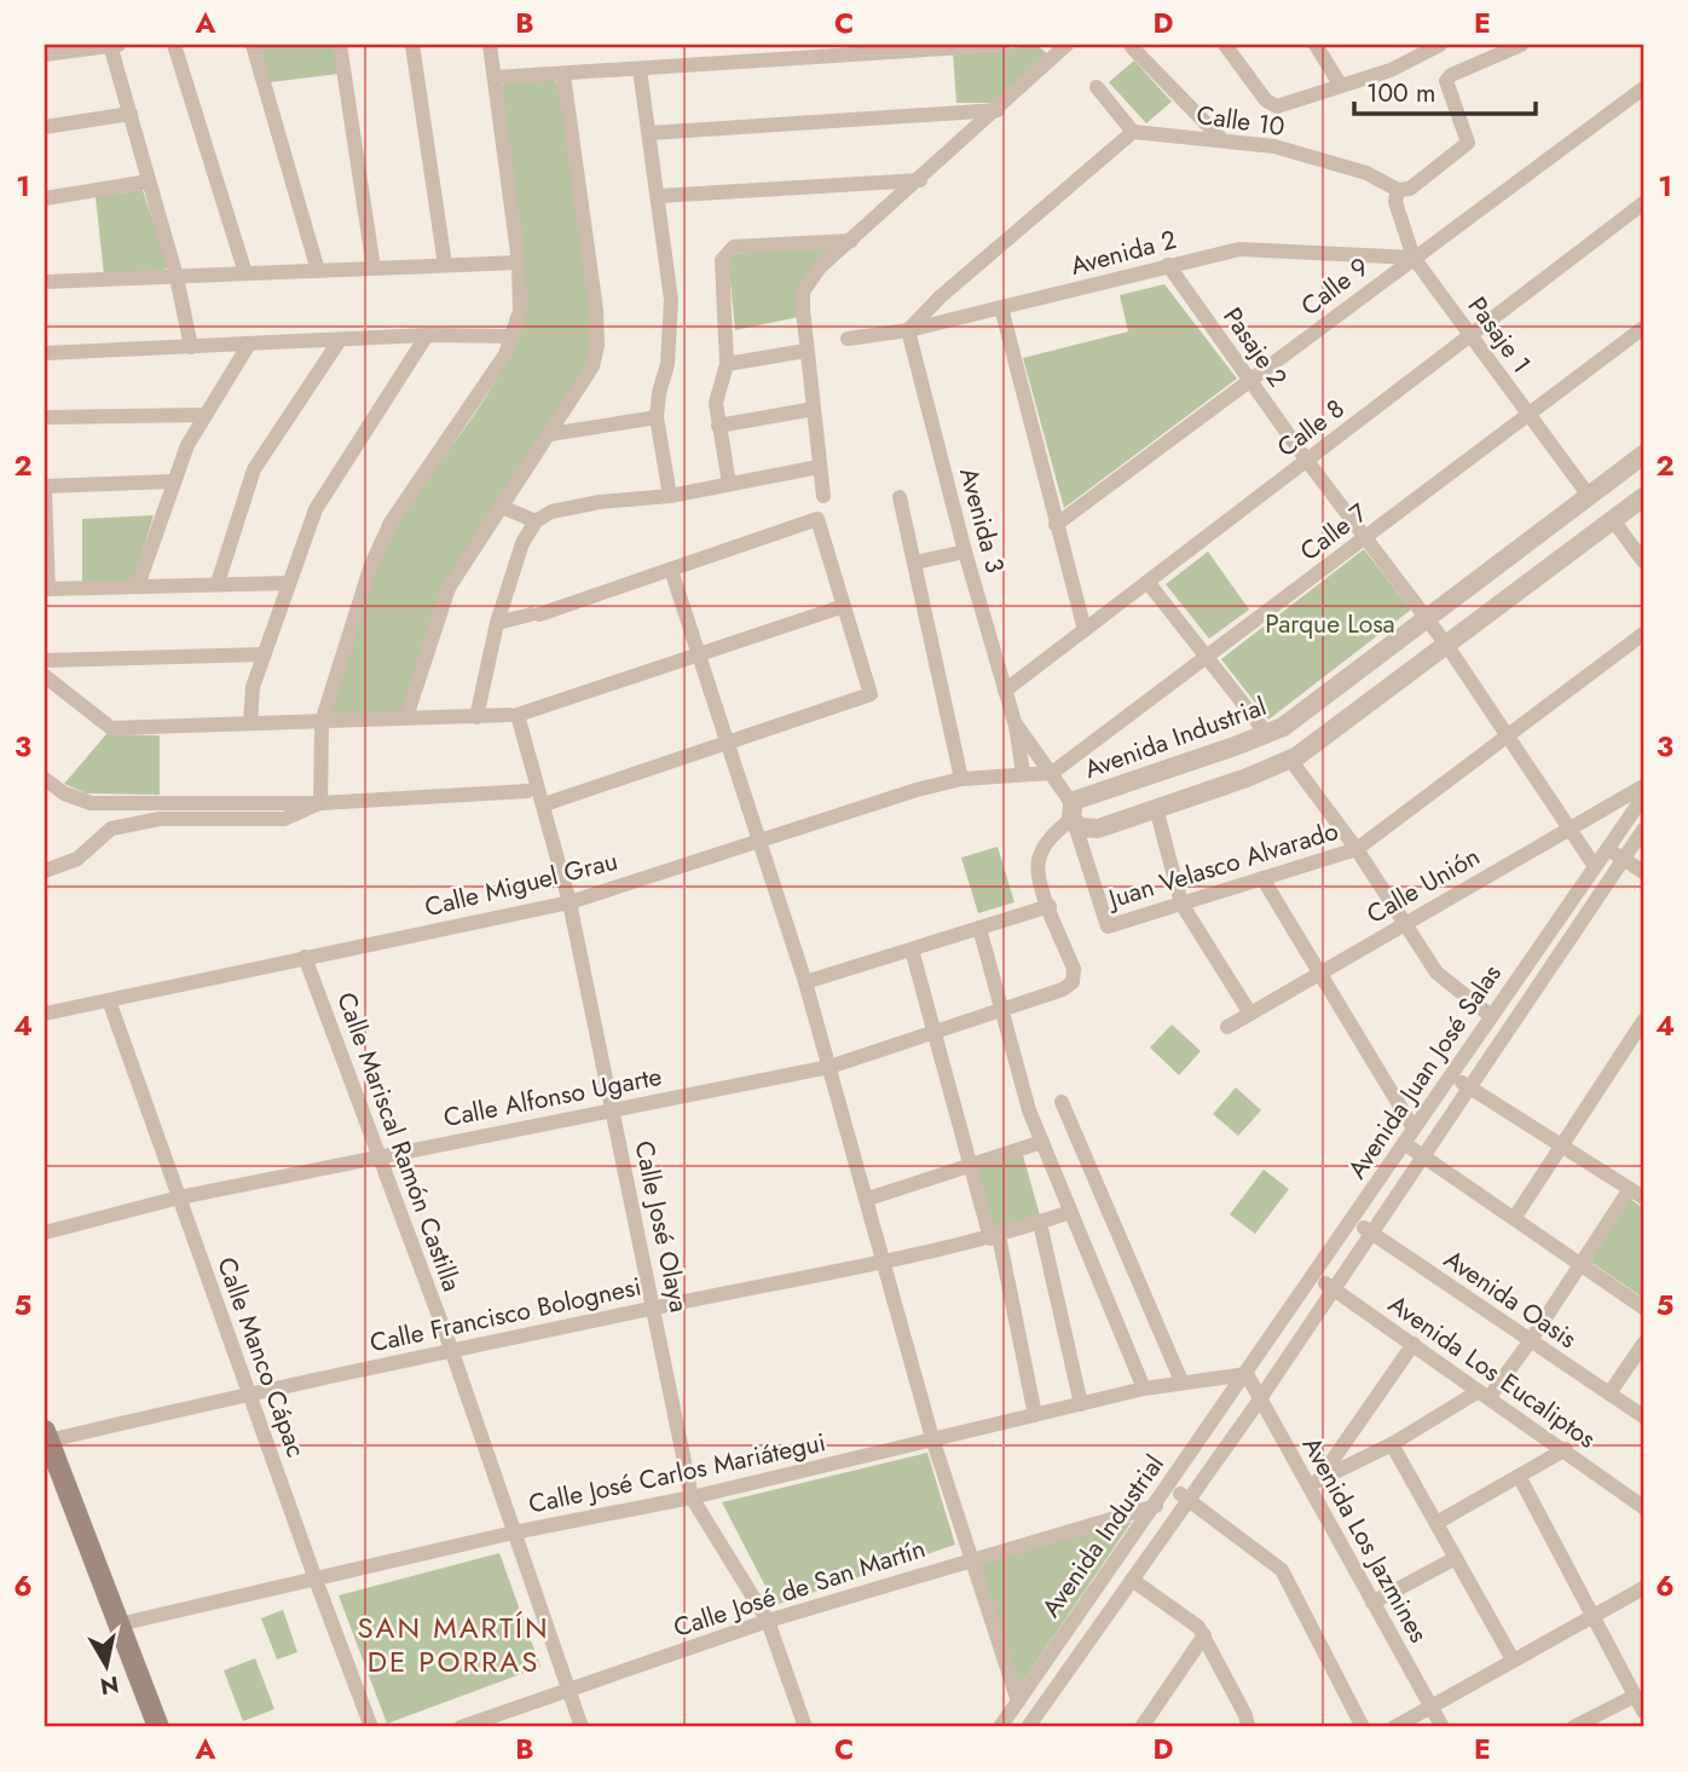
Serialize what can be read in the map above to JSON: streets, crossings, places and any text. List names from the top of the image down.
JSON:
{
  "streets": {
    "street": [
      "Calle 10",
      "Avenida 2",
      "Calle 9",
      "Pasaje 1",
      "Pasaje 2",
      "Calle 8",
      "Avenida 3",
      "Calle 7",
      "Avenida Industrial",
      "Juan Velasco Alvarado",
      "Calle Miguel Grau",
      "Calle Unión",
      "Avenida Juan José Salas",
      "Calle Alfonso Ugarte",
      "Calle Mariscal Ramón Castilla",
      "Calle José Olaya",
      "Avenida Oasis",
      "Calle Francisco Bolognesi",
      "Calle Manco Cápac",
      "Avenida Los Eucaliptos",
      "Calle José Carlos Mariátegui",
      "Avenida Los Jazmines",
      "Calle José de San Martín"
    ]
  },
  "crossings": [
    ["Calle 10", "Pasaje 1"],
    ["Avenida 2", "Calle 9"],
    ["Avenida 2", "Pasaje 1"],
    ["Avenida 2", "Pasaje 2"],
    ["Avenida 2", "Avenida 3"],
    ["Calle 9", "Pasaje 1"],
    ["Calle 9", "Pasaje 2"],
    ["Pasaje 1", "Calle 8"],
    ["Pasaje 1", "Calle 7"],
    ["Pasaje 1", "Avenida Industrial"],
    ["Pasaje 2", "Calle 8"],
    ["Pasaje 2", "Calle 7"],
    ["Pasaje 2", "Avenida Industrial"],
    ["Pasaje 2", "Juan Velasco Alvarado"],
    ["Pasaje 2", "Calle Unión"],
    ["Pasaje 2", "Avenida Juan José Salas"],
    ["Calle 8", "Avenida 3"],
    ["Avenida 3", "Calle 7"],
    ["Avenida 3", "Avenida Industrial"],
    ["Avenida 3", "Juan Velasco Alvarado"],
    ["Avenida 3", "Calle Miguel Grau"],
    ["Calle 7", "Calle Miguel Grau"],
    ["Avenida Industrial", "Juan Velasco Alvarado"],
    ["Avenida Industrial", "Avenida Juan José Salas"],
    ["Avenida Industrial", "Calle José Carlos Mariátegui"],
    ["Avenida Industrial", "Avenida Los Jazmines"],
    ["Avenida Industrial", "Calle José de San Martín"],
    ["Calle Miguel Grau", "Calle Mariscal Ramón Castilla"],
    ["Calle Miguel Grau", "Calle José Olaya"],
    ["Calle Miguel Grau", "Calle Manco Cápac"],
    ["Avenida Juan José Salas", "Avenida Oasis"],
    ["Avenida Juan José Salas", "Avenida Los Eucaliptos"],
    ["Avenida Juan José Salas", "Calle José Carlos Mariátegui"],
    ["Avenida Juan José Salas", "Avenida Los Jazmines"],
    ["Calle Alfonso Ugarte", "Calle Mariscal Ramón Castilla"],
    ["Calle Alfonso Ugarte", "Calle José Olaya"],
    ["Calle Alfonso Ugarte", "Calle Manco Cápac"],
    ["Calle Mariscal Ramón Castilla", "Calle Francisco Bolognesi"],
    ["Calle Mariscal Ramón Castilla", "Calle José Carlos Mariátegui"],
    ["Calle Mariscal Ramón Castilla", "Calle José de San Martín"],
    ["Calle José Olaya", "Calle Francisco Bolognesi"],
    ["Calle José Olaya", "Calle José Carlos Mariátegui"],
    ["Calle José Olaya", "Calle José de San Martín"],
    ["Calle Francisco Bolognesi", "Calle Manco Cápac"],
    ["Calle Manco Cápac", "Calle José Carlos Mariátegui"],
    ["Calle José Carlos Mariátegui", "Avenida Los Jazmines"]
  ],
  "districts": ["SAN MARTÍN DE PORRAS"],
  "parks": ["Parque Losa"],
  "scale_bar": "100 m",
  "north": "bottom",
  "grid": {
    "columns": [
      "A",
      "B",
      "C",
      "D",
      "E"
    ],
    "rows": [
      "1",
      "2",
      "3",
      "4",
      "5",
      "6"
    ]
  }
}
